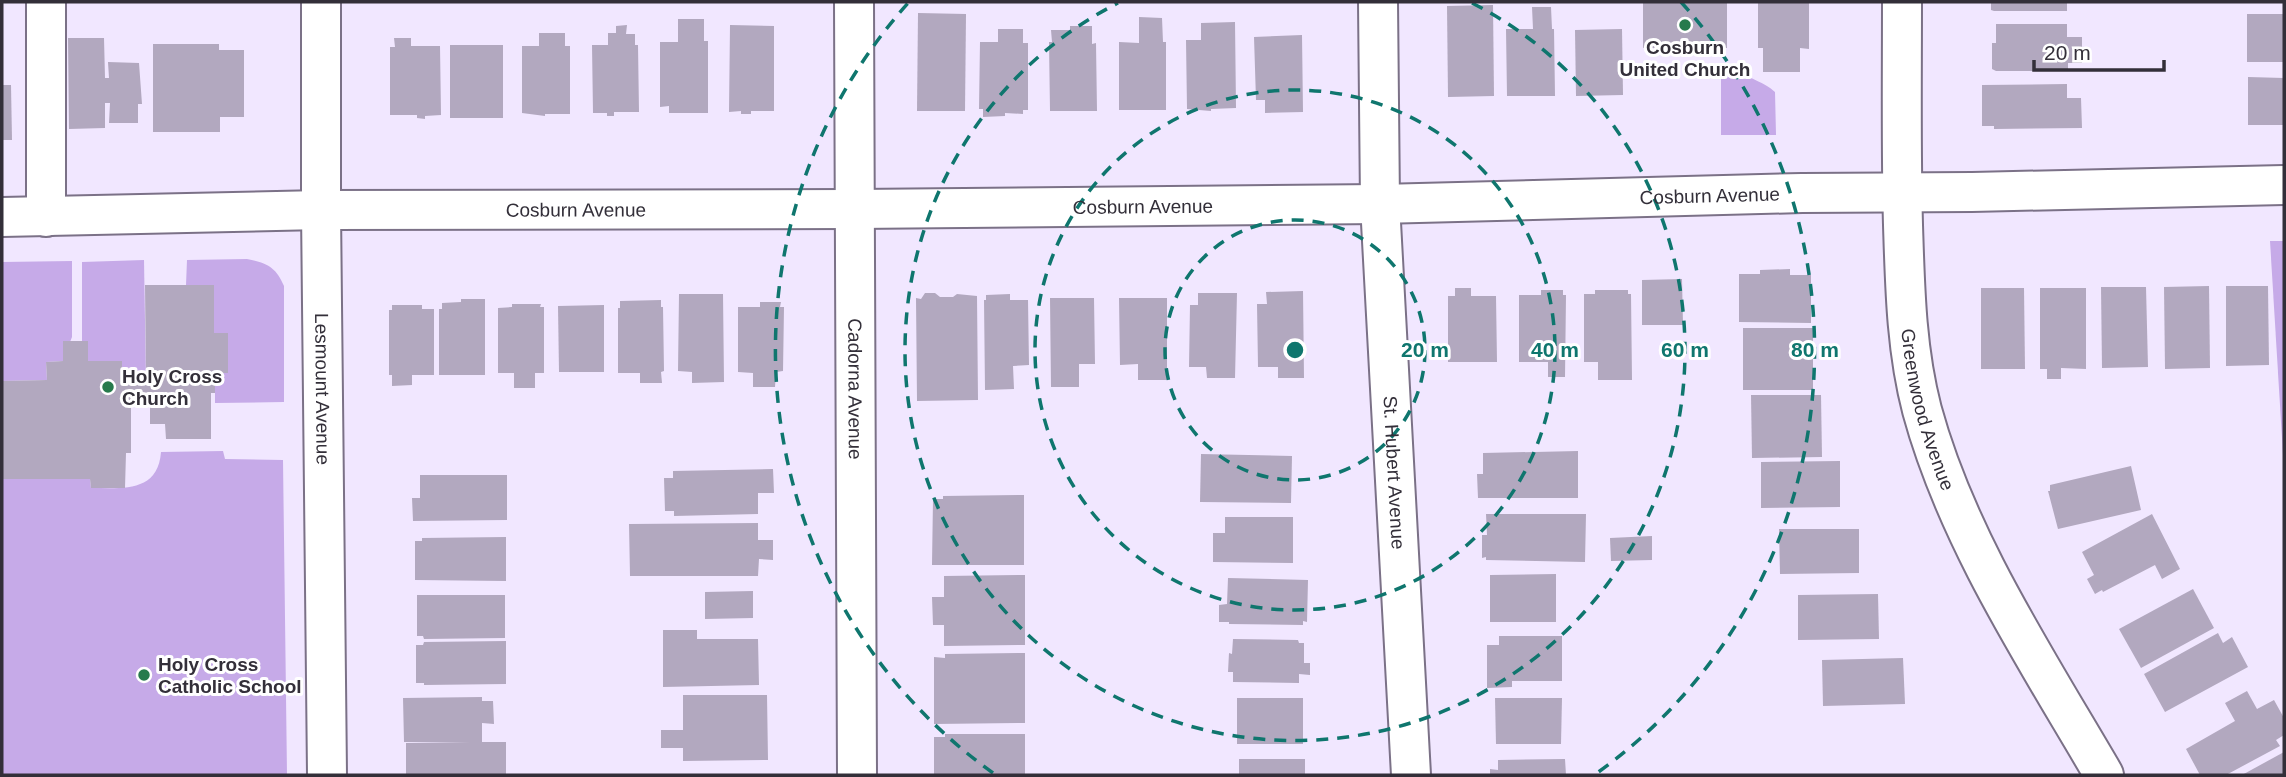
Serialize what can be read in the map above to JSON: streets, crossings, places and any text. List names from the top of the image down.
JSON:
{
  "streets": {
    "street": [
      "Cosburn Avenue",
      "Cadorna Avenue",
      "Lesmount Avenue",
      "Greenwood Avenue",
      "St. Hubert Avenue"
    ]
  },
  "crossings": [
    ["Cosburn Avenue", "Cadorna Avenue"],
    ["Cosburn Avenue", "Lesmount Avenue"],
    ["Cosburn Avenue", "Greenwood Avenue"],
    ["Cosburn Avenue", "St. Hubert Avenue"]
  ],
  "places": ["Cosburn United Church", "Holy Cross Church", "Holy Cross Catholic School"],
  "scale_bar": "20 m",
  "rings": [
    "20 m",
    "40 m",
    "60 m",
    "80 m"
  ]
}
